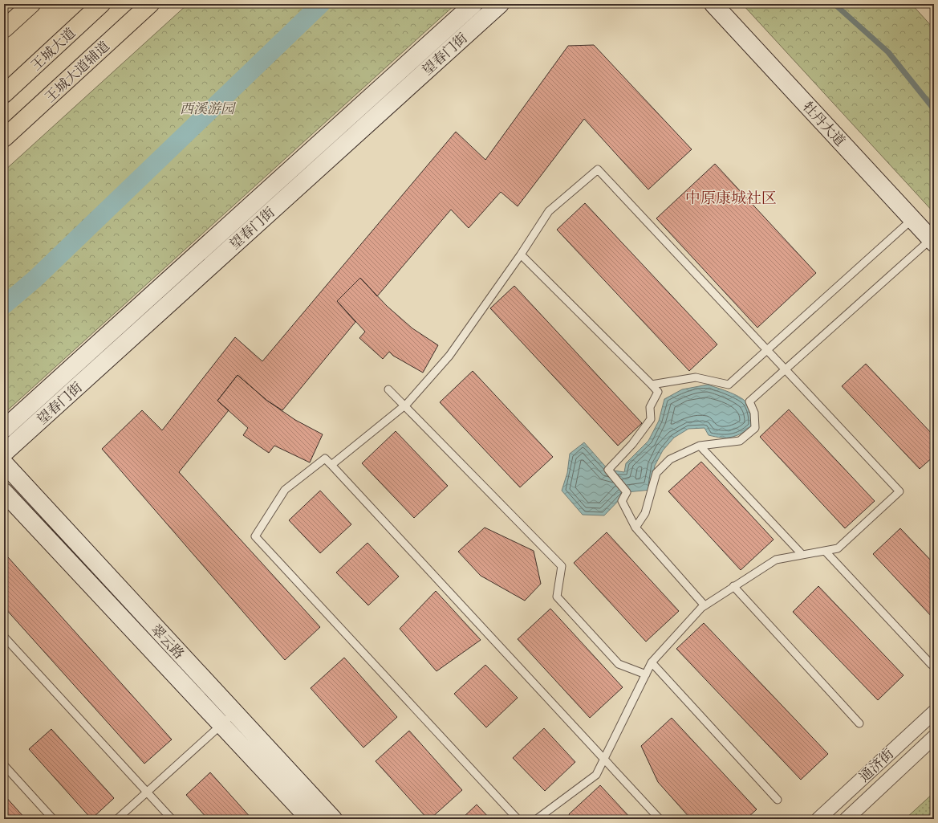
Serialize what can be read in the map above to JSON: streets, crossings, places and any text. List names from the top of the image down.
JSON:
{
  "streets": {
    "main road": ["王城大道", "王城大道辅道"],
    "street": [
      "望春门街",
      "牡丹大道",
      "翠云路",
      "通济街"
    ]
  },
  "districts": ["中原康城社区"],
  "parks": ["西溪游园"]
}
